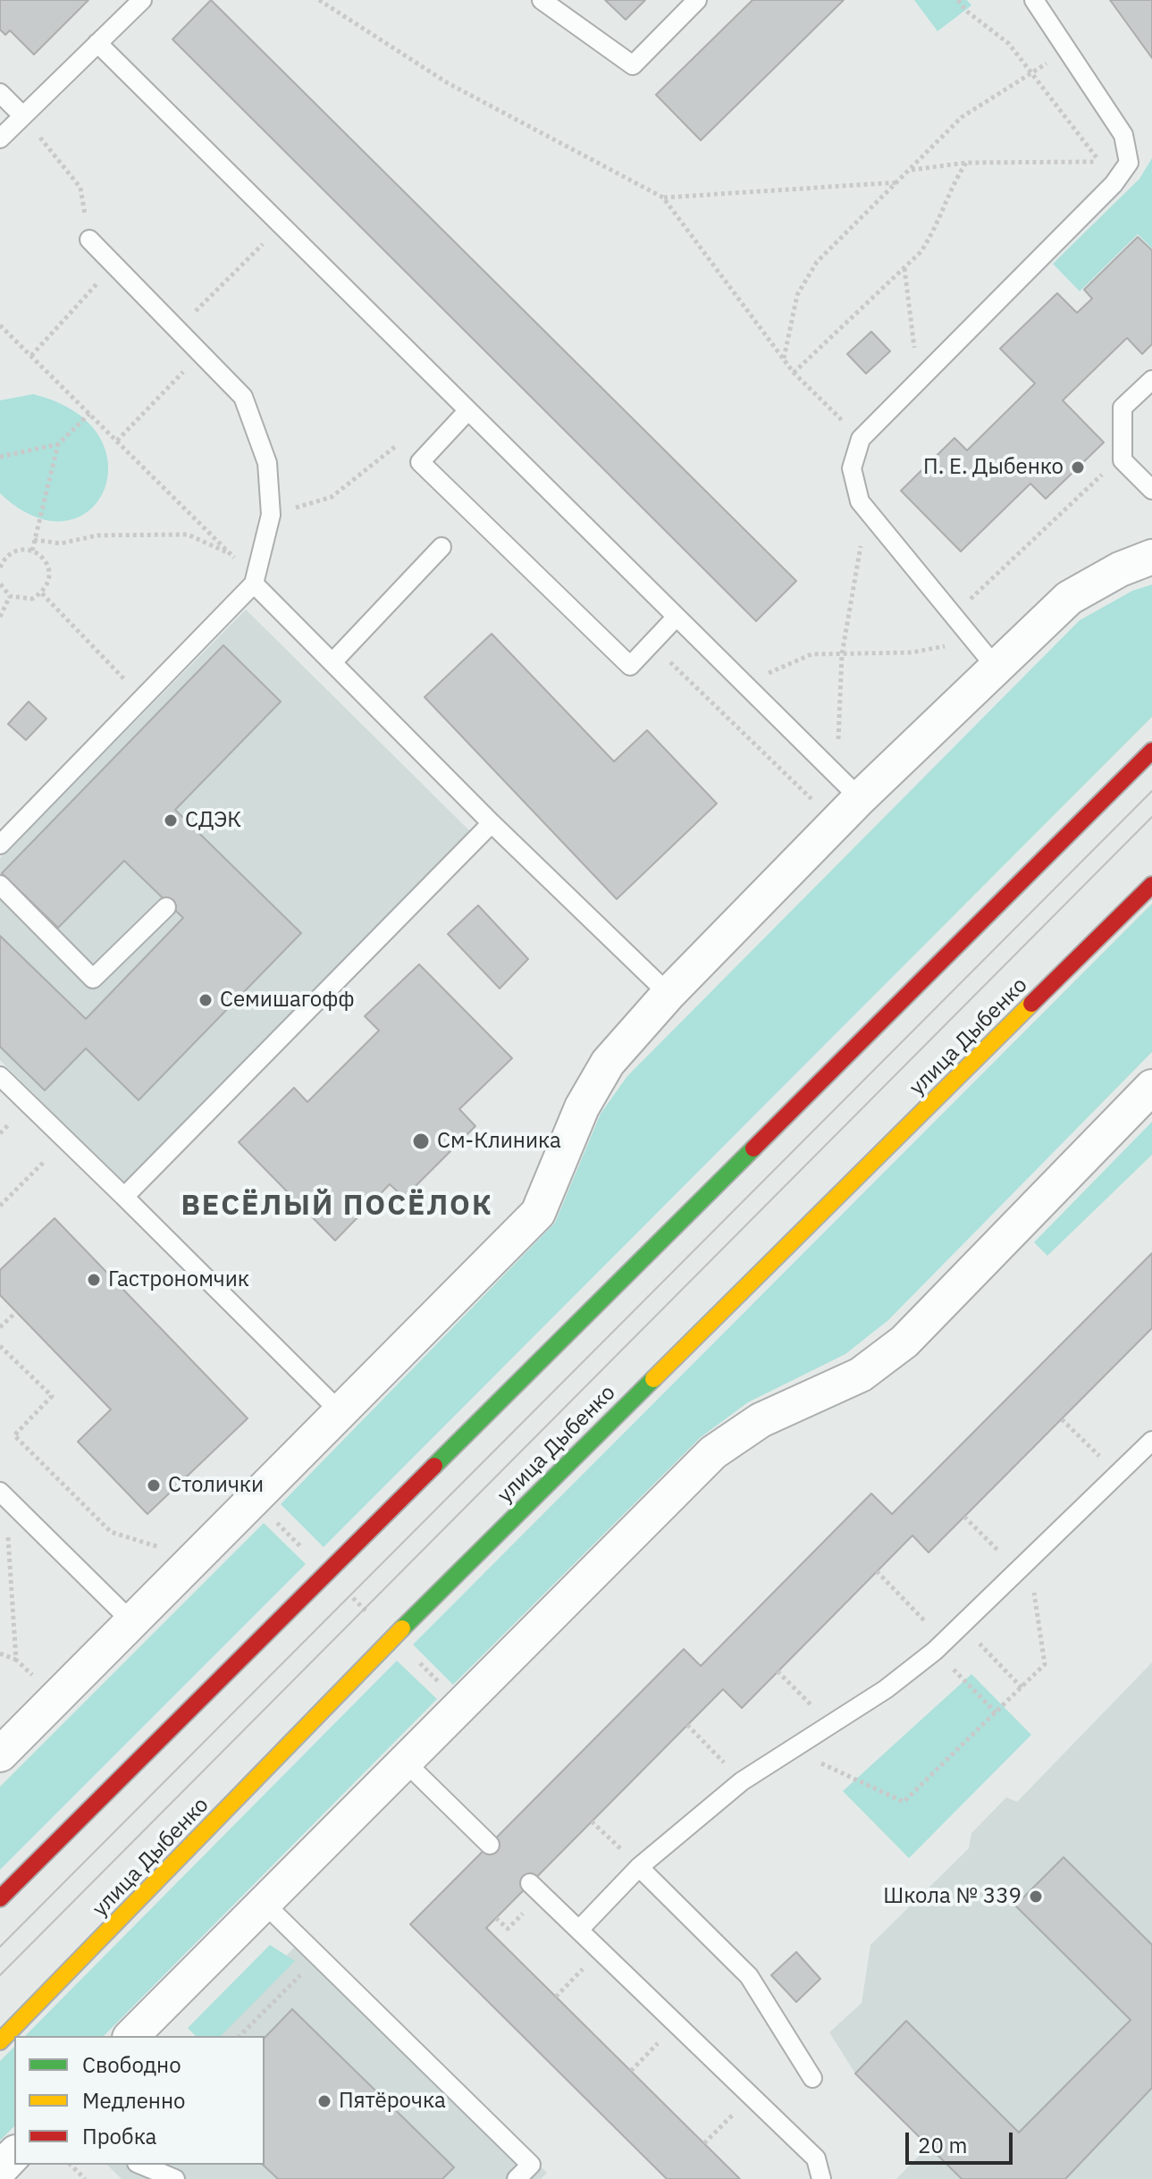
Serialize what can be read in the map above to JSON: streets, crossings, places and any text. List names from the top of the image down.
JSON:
{
  "streets": {
    "main road": ["улица Дыбенко"]
  },
  "districts": ["ВЕСЁЛЫЙ ПОСЁЛОК"],
  "places": [
    "П. Е. Дыбенко",
    "СДЭК",
    "Семишагофф",
    "См-Клиника",
    "Гастрономчик",
    "Столички",
    "Школа № 339",
    "Пятёрочка"
  ],
  "legend": ["Свободно", "Медленно", "Пробка"],
  "scale_bar": "20 m"
}
